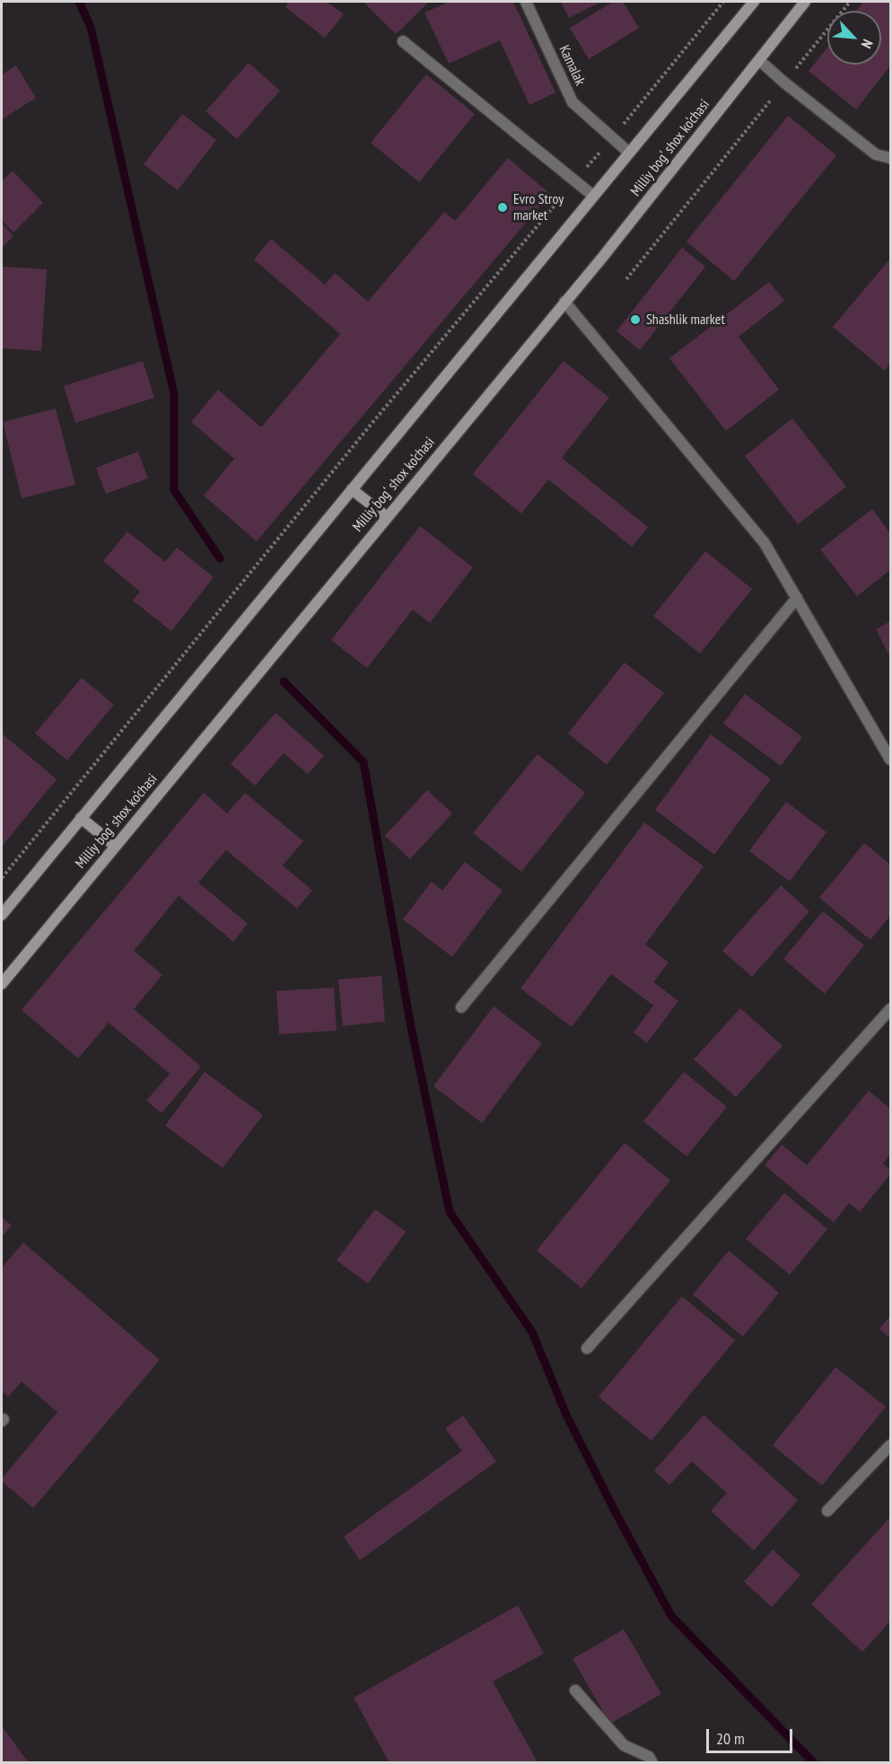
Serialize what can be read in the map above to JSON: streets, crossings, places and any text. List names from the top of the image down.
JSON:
{
  "streets": {
    "main road": ["Milliy bog‘ shox ko‘chasi"],
    "street": ["Kamalak"]
  },
  "crossings": [
    ["Kamalak", "Milliy bog‘ shox ko‘chasi"]
  ],
  "places": ["Evro Stroy market", "Shashlik market"],
  "scale_bar": "20 m",
  "north": "bottom right"
}
